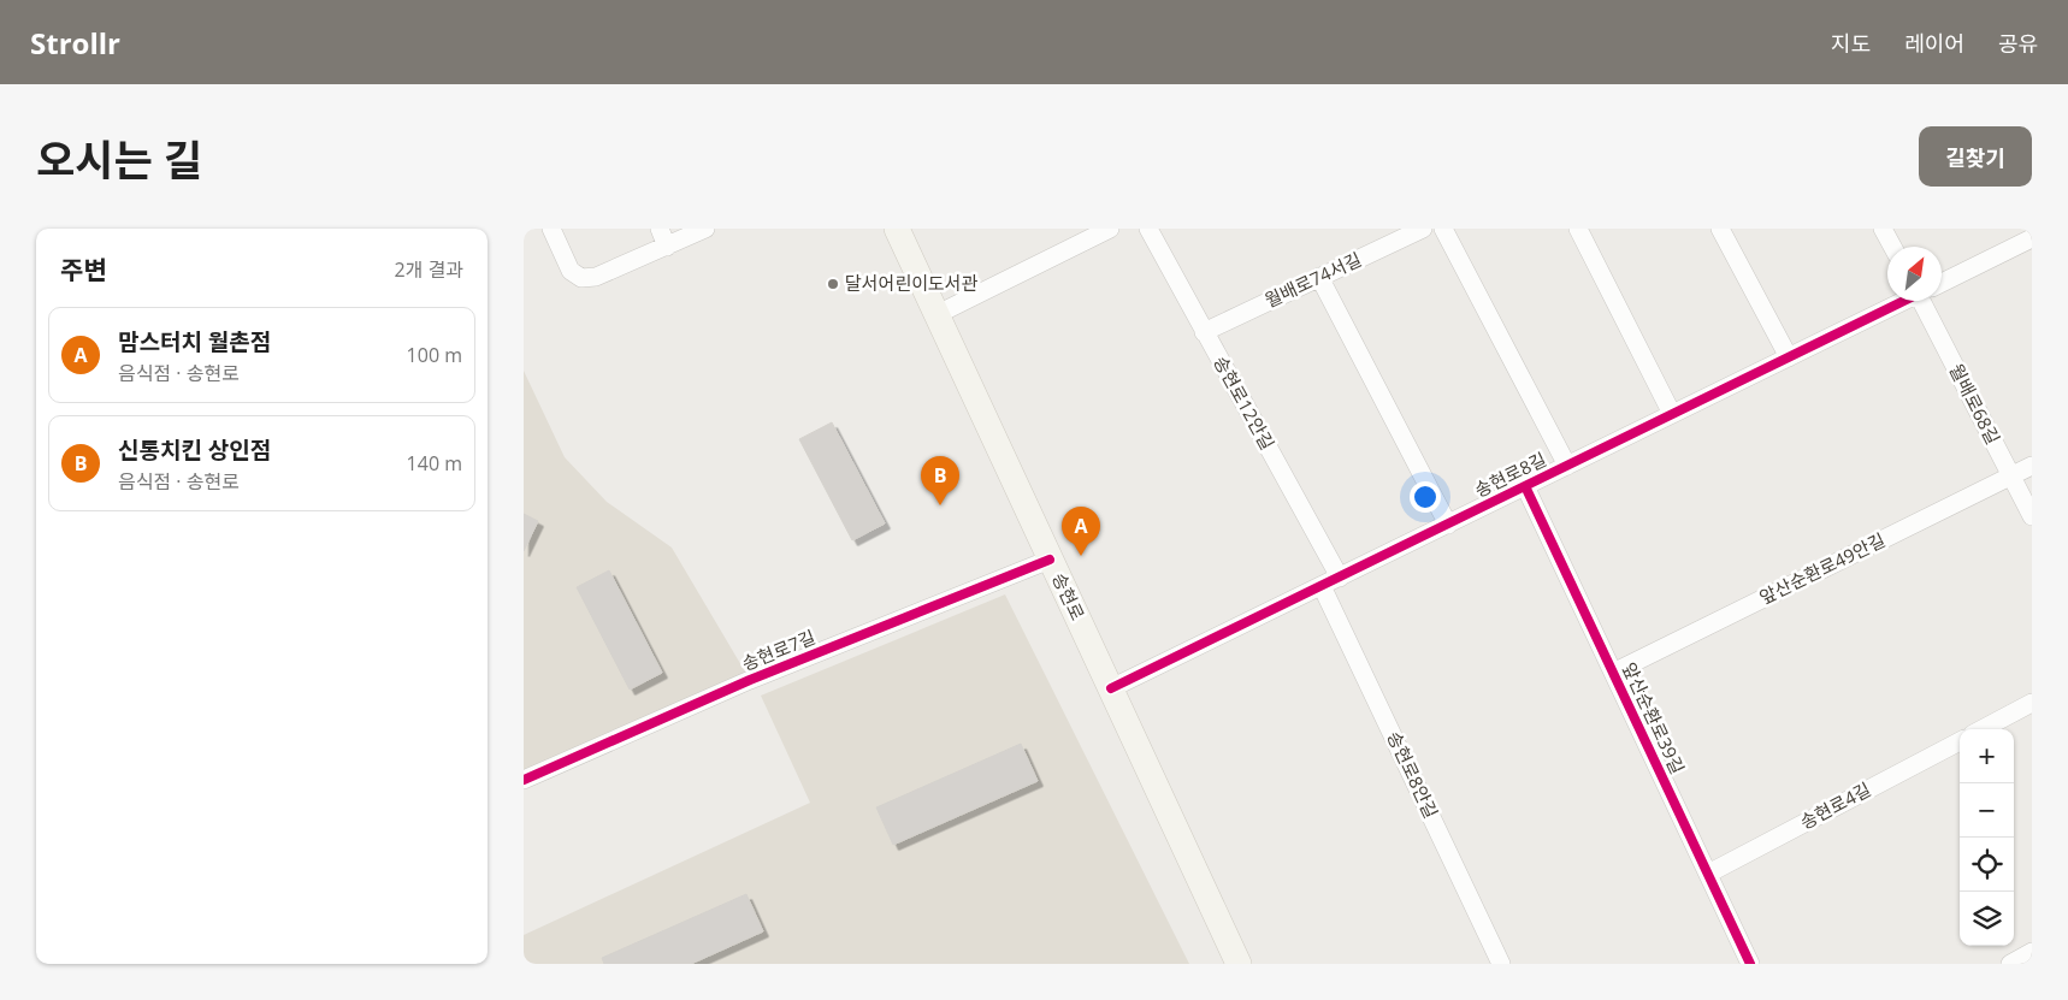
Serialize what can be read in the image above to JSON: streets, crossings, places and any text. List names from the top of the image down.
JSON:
{
  "streets": {
    "main road": ["송현로"],
    "street": [
      "월배로74서길",
      "송현로12안길",
      "월배로68길",
      "송현로8길",
      "앞산순환로49안길",
      "송현로7길",
      "앞산순환로39길",
      "송현로8안길",
      "송현로4길"
    ]
  },
  "crossings": [
    ["월배로74서길", "송현로12안길"],
    ["송현로12안길", "송현로8길"],
    ["월배로68길", "앞산순환로49안길"],
    ["송현로8길", "송현로"],
    ["송현로8길", "앞산순환로39길"],
    ["송현로8길", "송현로8안길"],
    ["앞산순환로49안길", "앞산순환로39길"],
    ["송현로", "송현로7길"],
    ["앞산순환로39길", "송현로4길"]
  ],
  "places": ["달서어린이도서관"],
  "north": "top right",
  "page": {
    "header": "Strollr",
    "nav": ["지도", "레이어", "공유"],
    "title": "오시는 길",
    "buttons": "길찾기",
    "heading": ["주변", "2개 결과"],
    "list": [
      {
        "mark": "A",
        "name": "맘스터치 월촌점",
        "note": "음식점 · 송현로",
        "value": "100 m"
      },
      {
        "mark": "B",
        "name": "신통치킨 상인점",
        "note": "음식점 · 송현로",
        "value": "140 m"
      }
    ],
    "pins": ["B", "A"],
    "map_buttons": ["+", "−"]
  }
}
